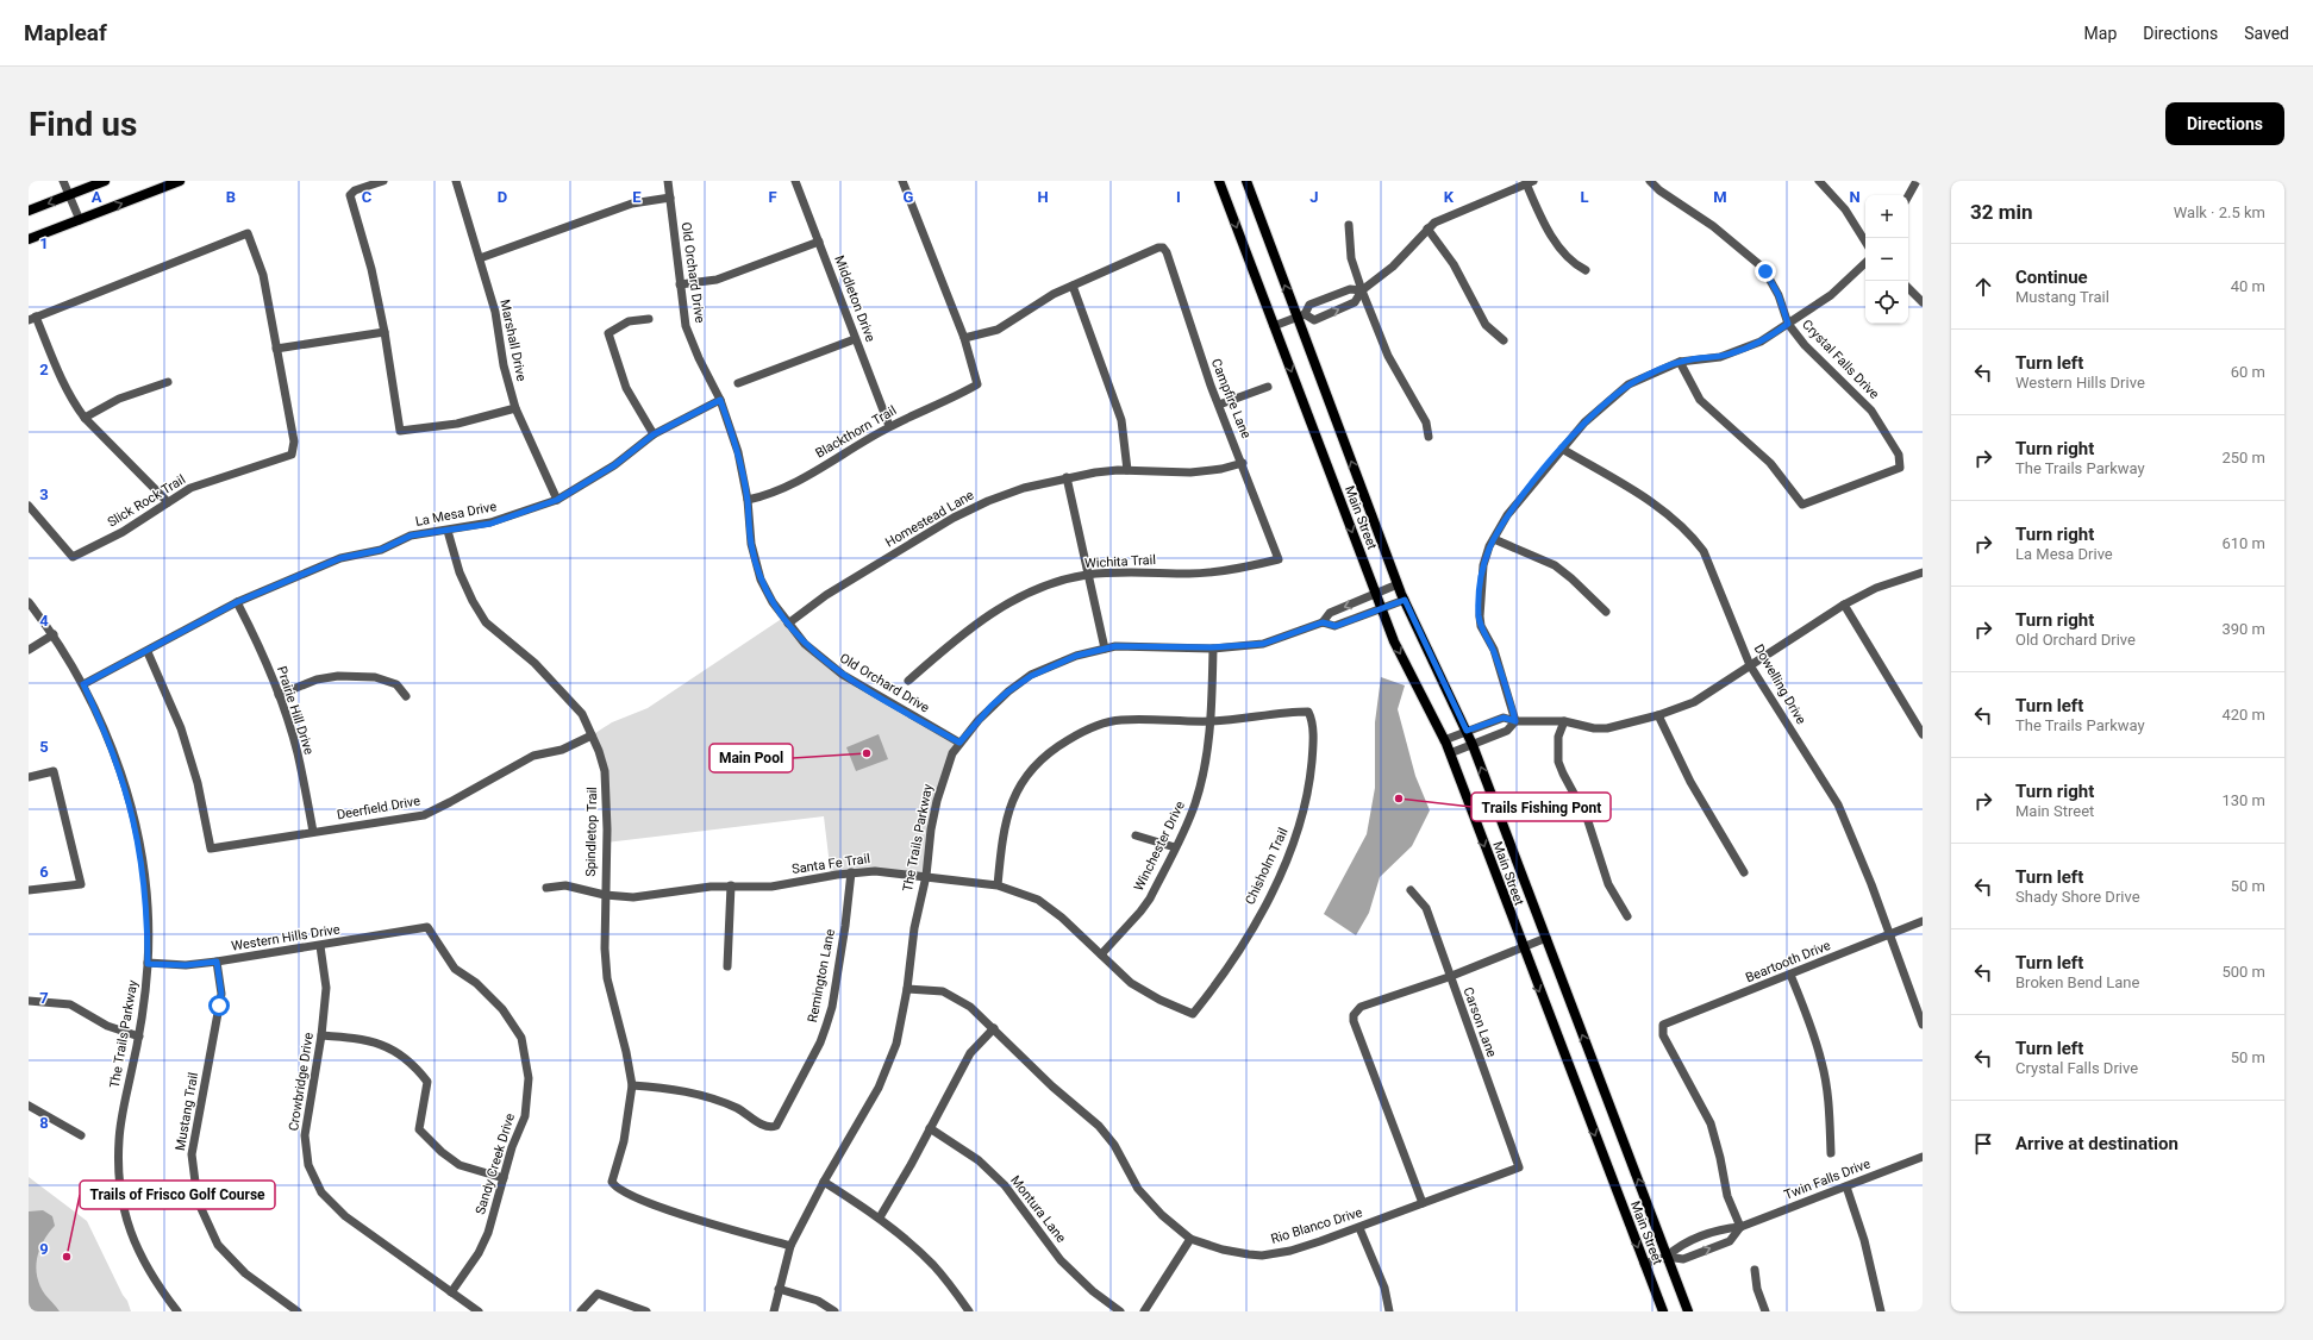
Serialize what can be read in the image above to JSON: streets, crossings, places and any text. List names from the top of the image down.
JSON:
{
  "streets": {
    "main road": ["Main Street"],
    "street": [
      "Old Orchard Drive",
      "Middleton Drive",
      "Marshall Drive",
      "Crystal Falls Drive",
      "Campfire Lane",
      "Blackthorn Trail",
      "Slick Rock Trail",
      "La Mesa Drive",
      "Homestead Lane",
      "Wichita Trail",
      "Dowelling Drive",
      "Prairie Hill Drive",
      "Deerfield Drive",
      "Spindletop Trail",
      "The Trails Parkway",
      "Winchester Drive",
      "Santa Fe Trail",
      "Chisholm Trail",
      "Western Hills Drive",
      "Beartooth Drive",
      "Remington Lane",
      "Carson Lane",
      "Crowbridge Drive",
      "Mustang Trail",
      "Sandy Creek Drive",
      "Twin Falls Drive",
      "Montura Lane",
      "Rio Blanco Drive"
    ]
  },
  "crossings": [
    ["Old Orchard Drive", "Blackthorn Trail"],
    ["Old Orchard Drive", "La Mesa Drive"],
    ["Old Orchard Drive", "Homestead Lane"],
    ["Old Orchard Drive", "The Trails Parkway"],
    ["Middleton Drive", "Blackthorn Trail"],
    ["Marshall Drive", "La Mesa Drive"],
    ["Campfire Lane", "Homestead Lane"],
    ["Campfire Lane", "Wichita Trail"],
    ["La Mesa Drive", "Prairie Hill Drive"],
    ["La Mesa Drive", "Deerfield Drive"],
    ["La Mesa Drive", "Spindletop Trail"],
    ["La Mesa Drive", "The Trails Parkway"],
    ["Main Street", "The Trails Parkway"],
    ["Main Street", "Twin Falls Drive"],
    ["Dowelling Drive", "Beartooth Drive"],
    ["Prairie Hill Drive", "Deerfield Drive"],
    ["Deerfield Drive", "Spindletop Trail"],
    ["Spindletop Trail", "The Trails Parkway"],
    ["Spindletop Trail", "Santa Fe Trail"],
    ["Spindletop Trail", "Remington Lane"],
    ["The Trails Parkway", "Winchester Drive"],
    ["The Trails Parkway", "Santa Fe Trail"],
    ["The Trails Parkway", "Western Hills Drive"],
    ["The Trails Parkway", "Rio Blanco Drive"],
    ["Winchester Drive", "Santa Fe Trail"],
    ["Winchester Drive", "Chisholm Trail"],
    ["Santa Fe Trail", "Chisholm Trail"],
    ["Santa Fe Trail", "Remington Lane"],
    ["Western Hills Drive", "Crowbridge Drive"],
    ["Western Hills Drive", "Mustang Trail"],
    ["Western Hills Drive", "Sandy Creek Drive"],
    ["Beartooth Drive", "Twin Falls Drive"],
    ["Carson Lane", "Rio Blanco Drive"],
    ["Crowbridge Drive", "Sandy Creek Drive"]
  ],
  "places": ["Main Pool", "Trails Fishing Pont", "Trails of Frisco Golf Course"],
  "page": {
    "header": "Mapleaf",
    "nav": ["Map", "Directions", "Saved"],
    "buttons": "Directions",
    "title": "Find us",
    "heading": ["32 min", "Walk · 2.5 km"],
    "map_buttons": ["+", "−"],
    "list": [
      ["Continue", "Mustang Trail", "40 m"],
      ["Turn left", "Western Hills Drive", "60 m"],
      ["Turn right", "The Trails Parkway", "250 m"],
      ["Turn right", "La Mesa Drive", "610 m"],
      ["Turn right", "Old Orchard Drive", "390 m"],
      ["Turn left", "The Trails Parkway", "420 m"],
      ["Turn right", "Main Street", "130 m"],
      ["Turn left", "Shady Shore Drive", "50 m"],
      ["Turn left", "Broken Bend Lane", "500 m"],
      ["Turn left", "Crystal Falls Drive", "50 m"],
      "Arrive at destination"
    ]
  },
  "grid": {
    "columns": [
      "A",
      "B",
      "C",
      "D",
      "E",
      "F",
      "G",
      "H",
      "I",
      "J",
      "K",
      "L",
      "M",
      "N"
    ],
    "rows": [
      "1",
      "2",
      "3",
      "4",
      "5",
      "6",
      "7",
      "8",
      "9"
    ]
  }
}
